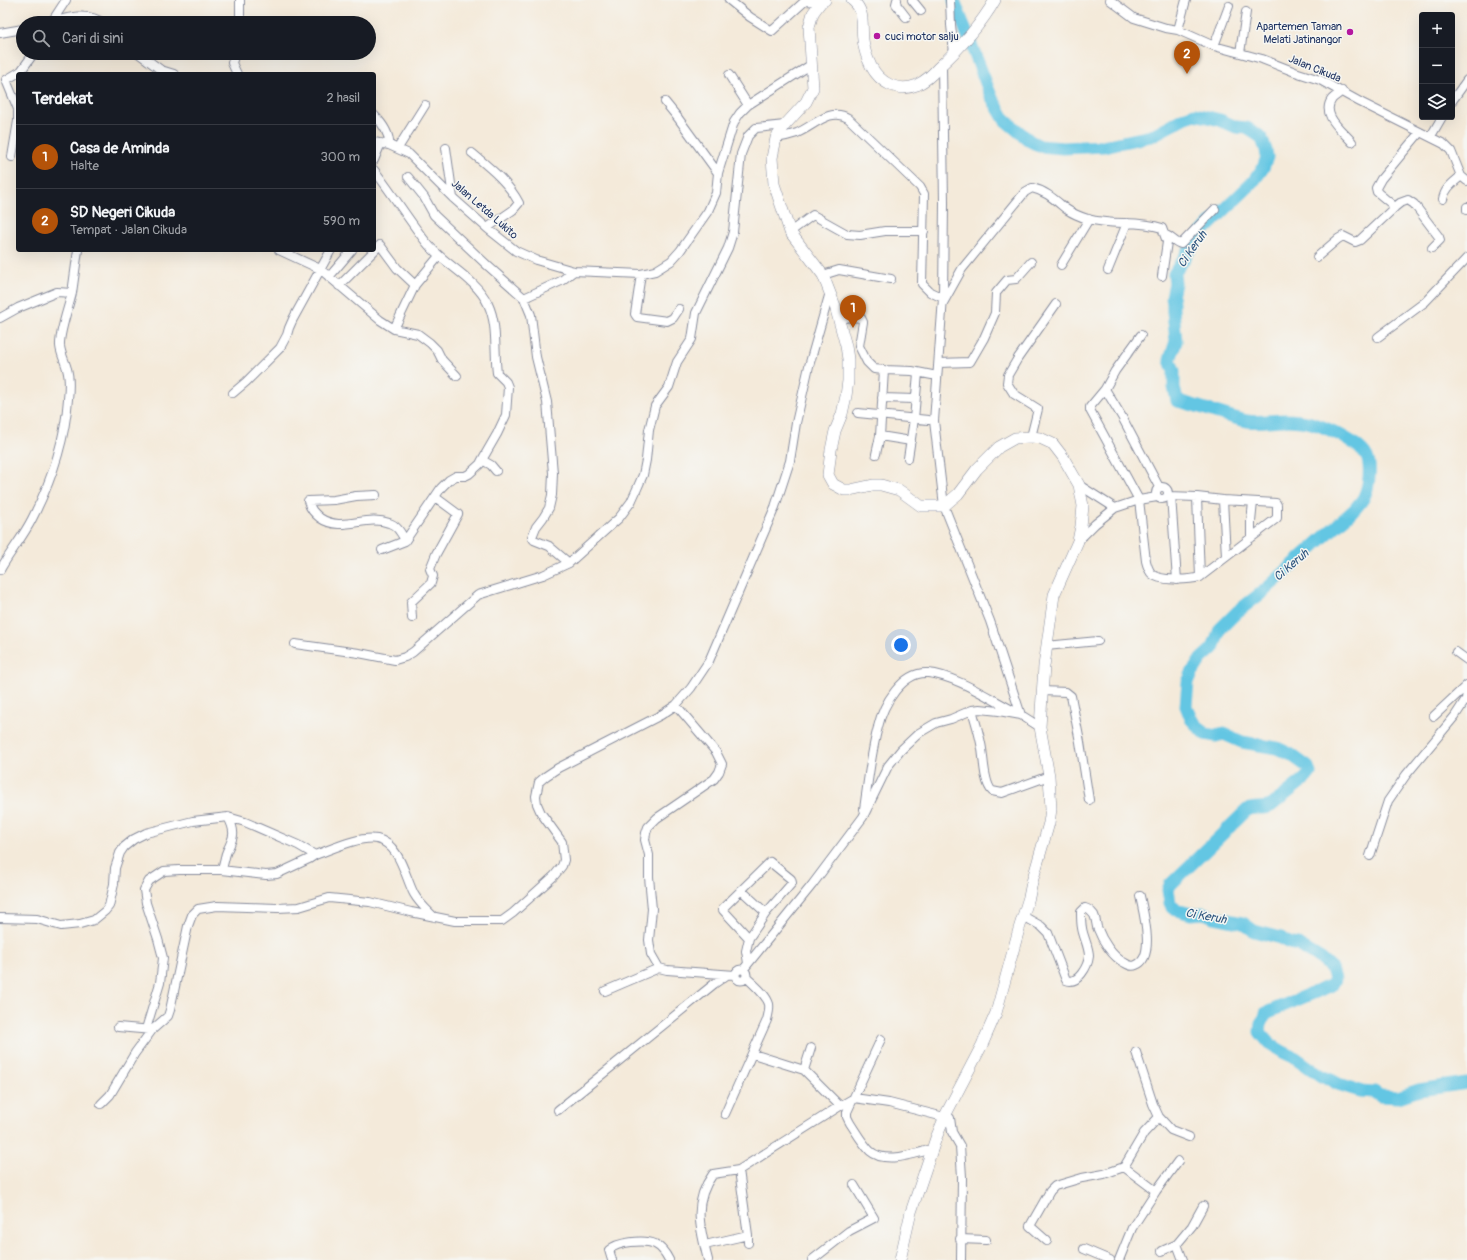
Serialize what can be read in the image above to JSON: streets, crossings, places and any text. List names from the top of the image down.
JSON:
{
  "streets": {
    "street": ["Jalan Cikuda", "Jalan Letda Lukito"]
  },
  "water": ["Ci Keruh"],
  "places": ["Apartemen Taman Melati Jatinangor", "cuci motor salju"],
  "page": {
    "map_buttons": ["+", "−"],
    "search": "Cari di sini",
    "pins": ["2", "1"],
    "heading": ["Terdekat", "2 hasil"],
    "list": [
      {
        "mark": "1",
        "name": "Casa de Aminda",
        "note": "Halte",
        "value": "300 m"
      },
      {
        "mark": "2",
        "name": "SD Negeri Cikuda",
        "note": "Tempat · Jalan Cikuda",
        "value": "590 m"
      }
    ]
  }
}
